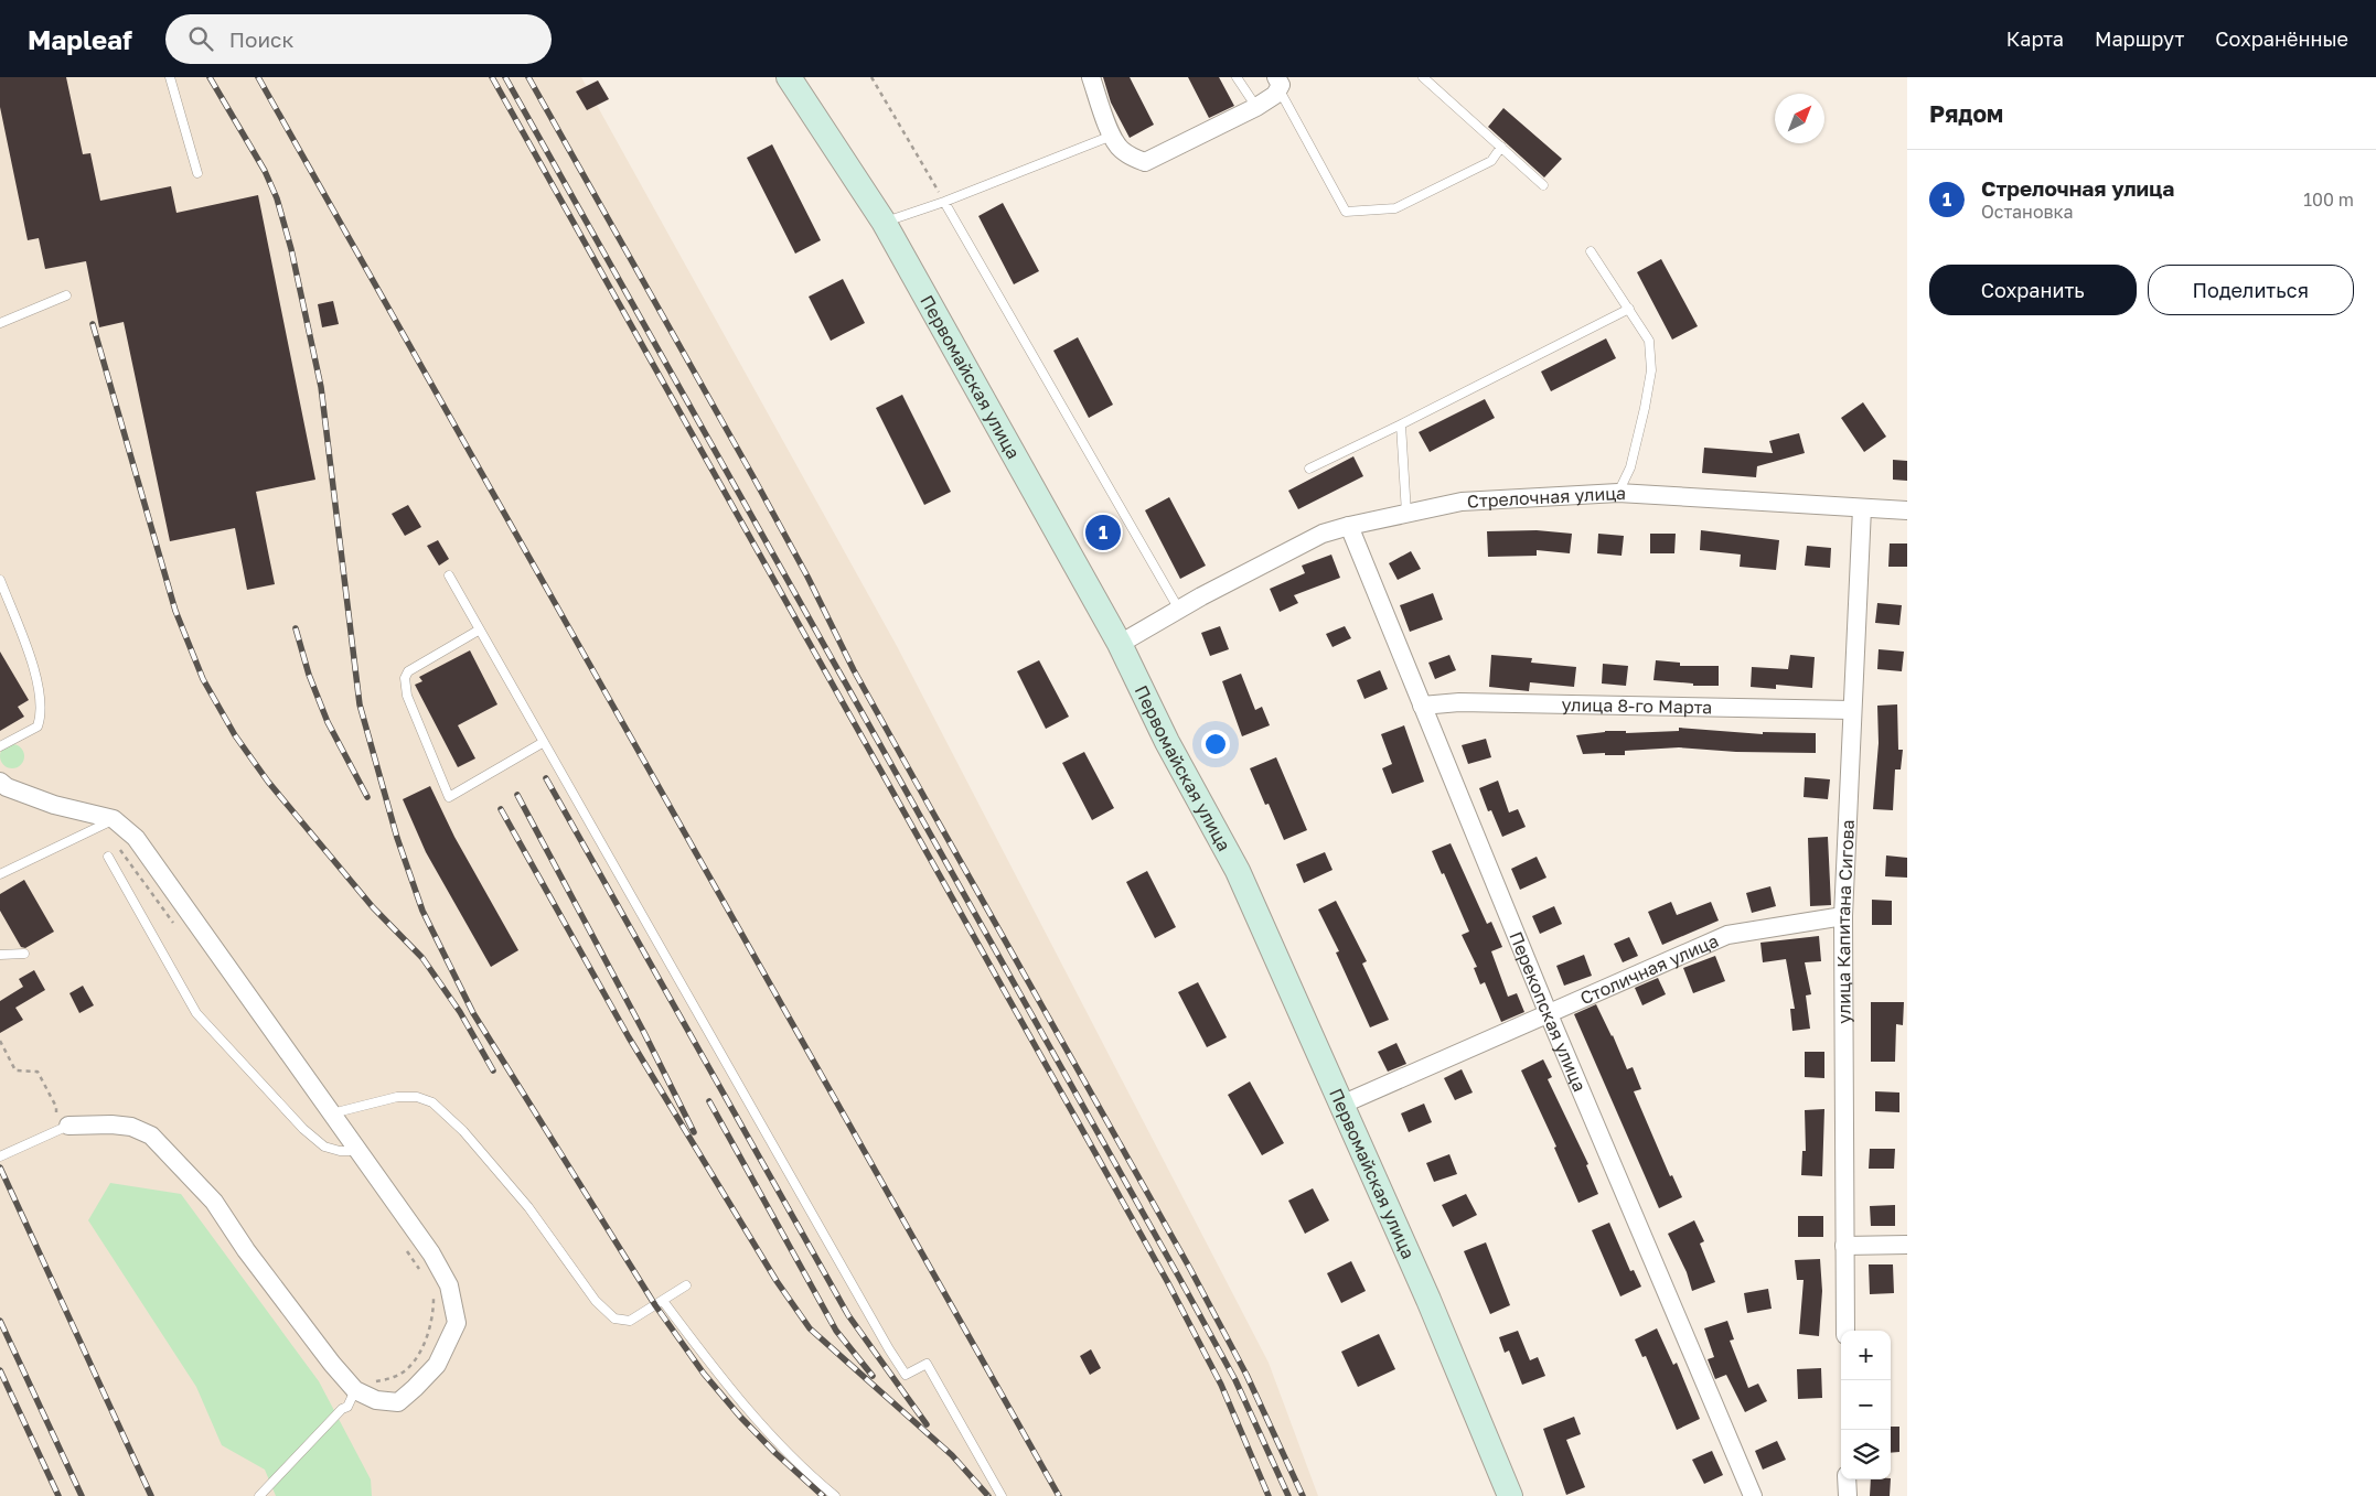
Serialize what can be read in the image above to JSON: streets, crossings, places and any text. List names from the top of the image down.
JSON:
{
  "streets": {
    "main road": ["Первомайская улица"],
    "street": [
      "Стрелочная улица",
      "улица 8-го Марта",
      "улица Капитана Сигова",
      "Столичная улица",
      "Перекопская улица"
    ]
  },
  "crossings": [
    ["Первомайская улица", "Стрелочная улица"],
    ["Первомайская улица", "Столичная улица"],
    ["Стрелочная улица", "улица Капитана Сигова"],
    ["Стрелочная улица", "Перекопская улица"],
    ["улица 8-го Марта", "улица Капитана Сигова"],
    ["улица 8-го Марта", "Перекопская улица"],
    ["улица Капитана Сигова", "Столичная улица"],
    ["Столичная улица", "Перекопская улица"]
  ],
  "north": "top right",
  "page": {
    "header": "Mapleaf",
    "search": "Поиск",
    "nav": ["Карта", "Маршрут", "Сохранённые"],
    "heading": "Рядом",
    "list": [
      {
        "mark": "1",
        "name": "Стрелочная улица",
        "note": "Остановка",
        "value": "100 m"
      }
    ],
    "buttons": ["Сохранить", "Поделиться"],
    "pins": "1",
    "map_buttons": ["+", "−"]
  }
}
